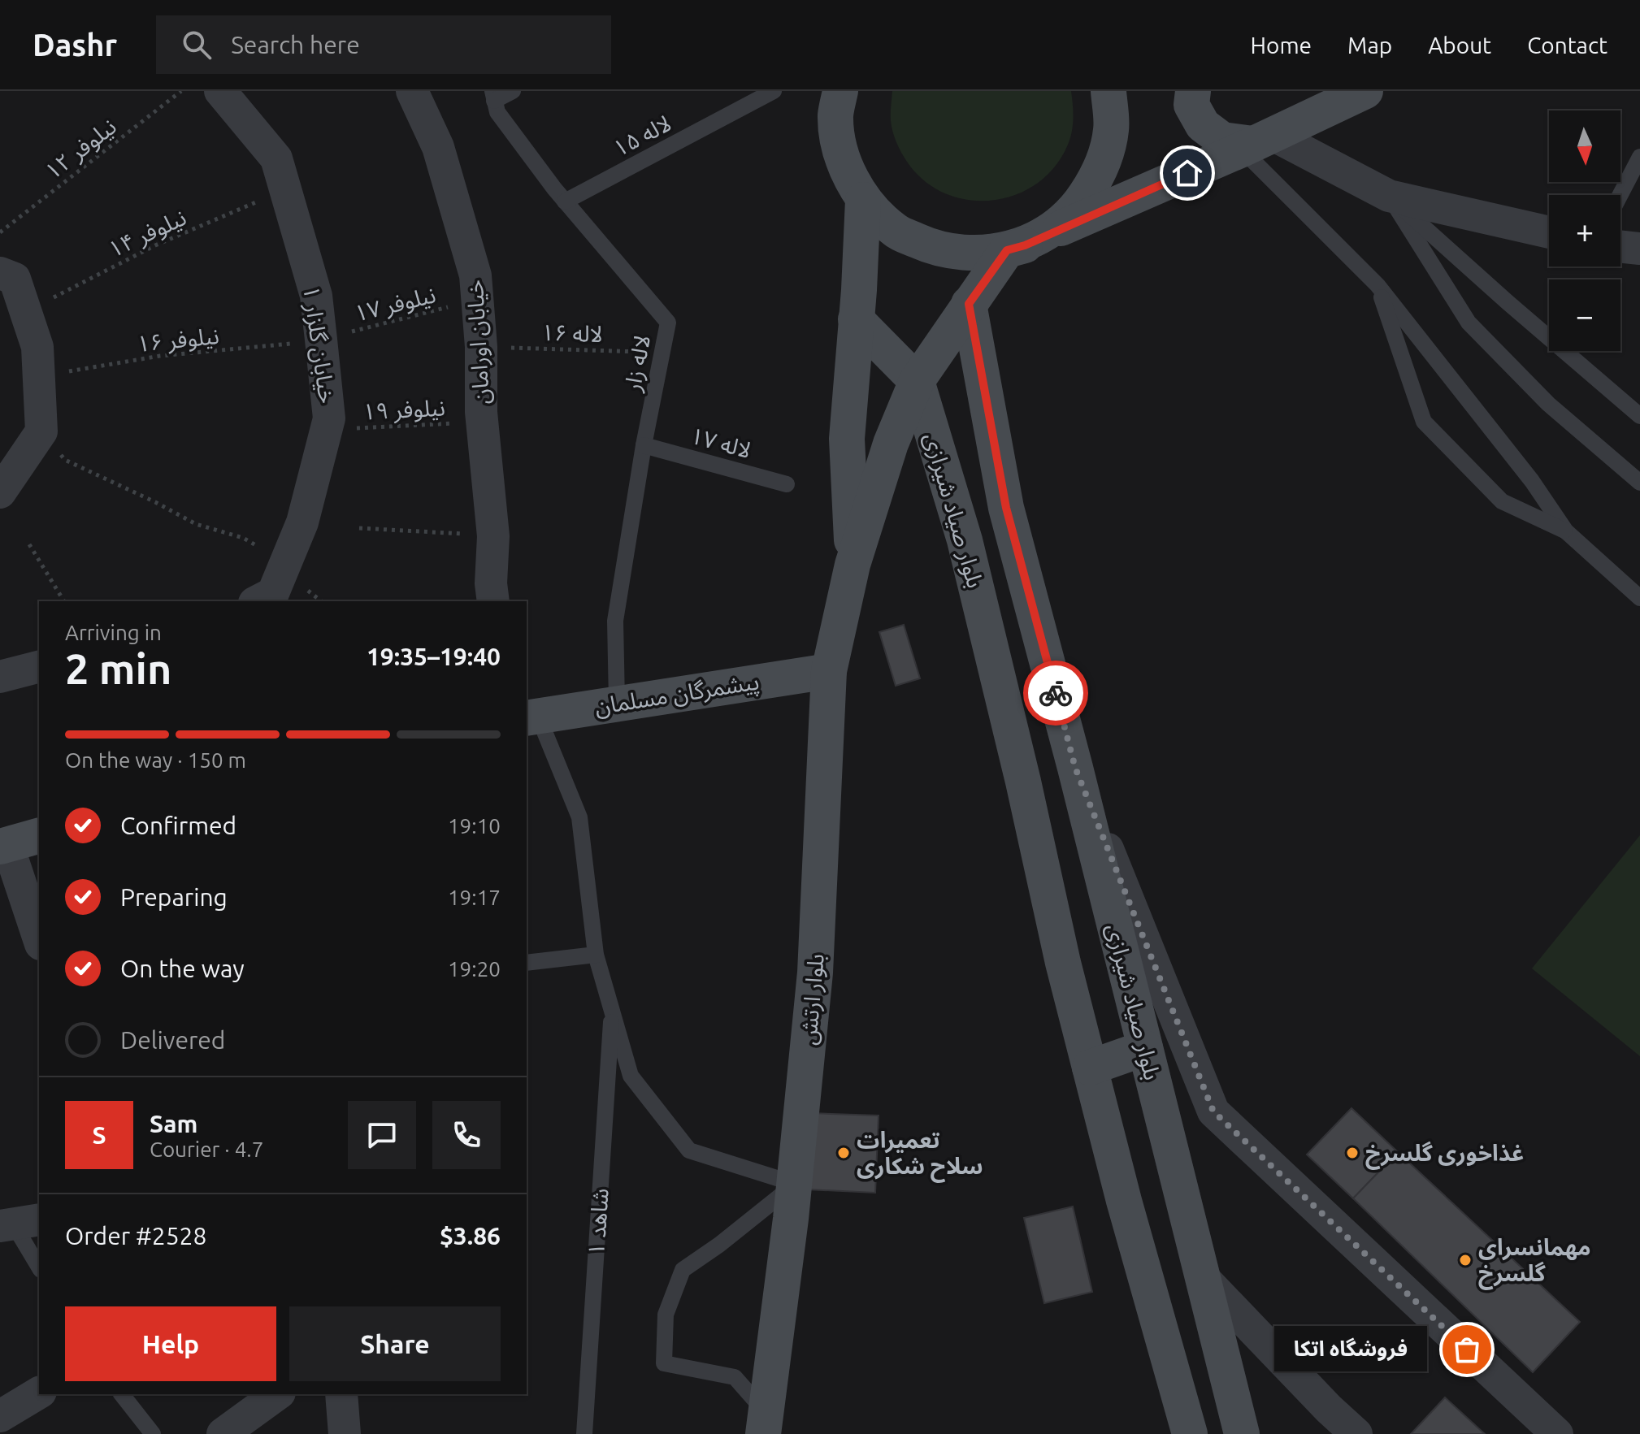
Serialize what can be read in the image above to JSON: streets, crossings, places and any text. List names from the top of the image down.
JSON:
{
  "streets": {
    "main road": ["بلوار صیاد شیرازی", "پیشمرگان مسلمان", "بلوار ارتش"],
    "street": ["خیابان اورامان", "خیابان گلزار ۱"],
    "lane": [
      "لاله ۱۵",
      "لاله زار",
      "لاله ۱۷",
      "شاهد ۱"
    ],
    "path": [
      "نیلوفر ۱۲",
      "نیلوفر ۱۴",
      "نیلوفر ۱۷",
      "لاله ۱۶",
      "نیلوفر ۱۶",
      "نیلوفر ۱۹"
    ]
  },
  "crossings": [
    ["لاله ۱۵", "لاله زار"],
    ["نیلوفر ۱۴", "خیابان گلزار ۱"],
    ["نیلوفر ۱۷", "نیلوفر ۱۶"],
    ["نیلوفر ۱۷", "خیابان اورامان"],
    ["نیلوفر ۱۷", "خیابان گلزار ۱"],
    ["لاله ۱۶", "خیابان اورامان"],
    ["لاله ۱۶", "لاله زار"],
    ["نیلوفر ۱۶", "خیابان گلزار ۱"],
    ["خیابان اورامان", "نیلوفر ۱۹"],
    ["خیابان گلزار ۱", "نیلوفر ۱۹"],
    ["لاله زار", "لاله ۱۷"],
    ["لاله زار", "پیشمرگان مسلمان"],
    ["پیشمرگان مسلمان", "بلوار ارتش"],
    ["پیشمرگان مسلمان", "شاهد ۱"],
    ["بلوار ارتش", "شاهد ۱"]
  ],
  "places": [
    "تعمیرات سلاح شکاری",
    "غذاخوری گلسرخ",
    "مهمانسرای گلسرخ",
    "فروشگاه اتکا"
  ],
  "north": "bottom",
  "page": {
    "header": "Dashr",
    "search": "Search here",
    "nav": [
      "Home",
      "Map",
      "About",
      "Contact"
    ],
    "map_buttons": ["+", "−"],
    "heading": ["2 min", "Arriving in", "19:35–19:40"],
    "panel": [
      "Sam",
      "Courier · 4.7",
      "Order #2528",
      "$3.86"
    ],
    "bar": "On the way · 150 m",
    "list": [
      ["Confirmed", "19:10"],
      ["Preparing", "19:17"],
      ["On the way", "19:20"],
      "Delivered"
    ],
    "round": "S",
    "buttons": ["Help", "Share"],
    "bubble": "فروشگاه اتکا"
  }
}
